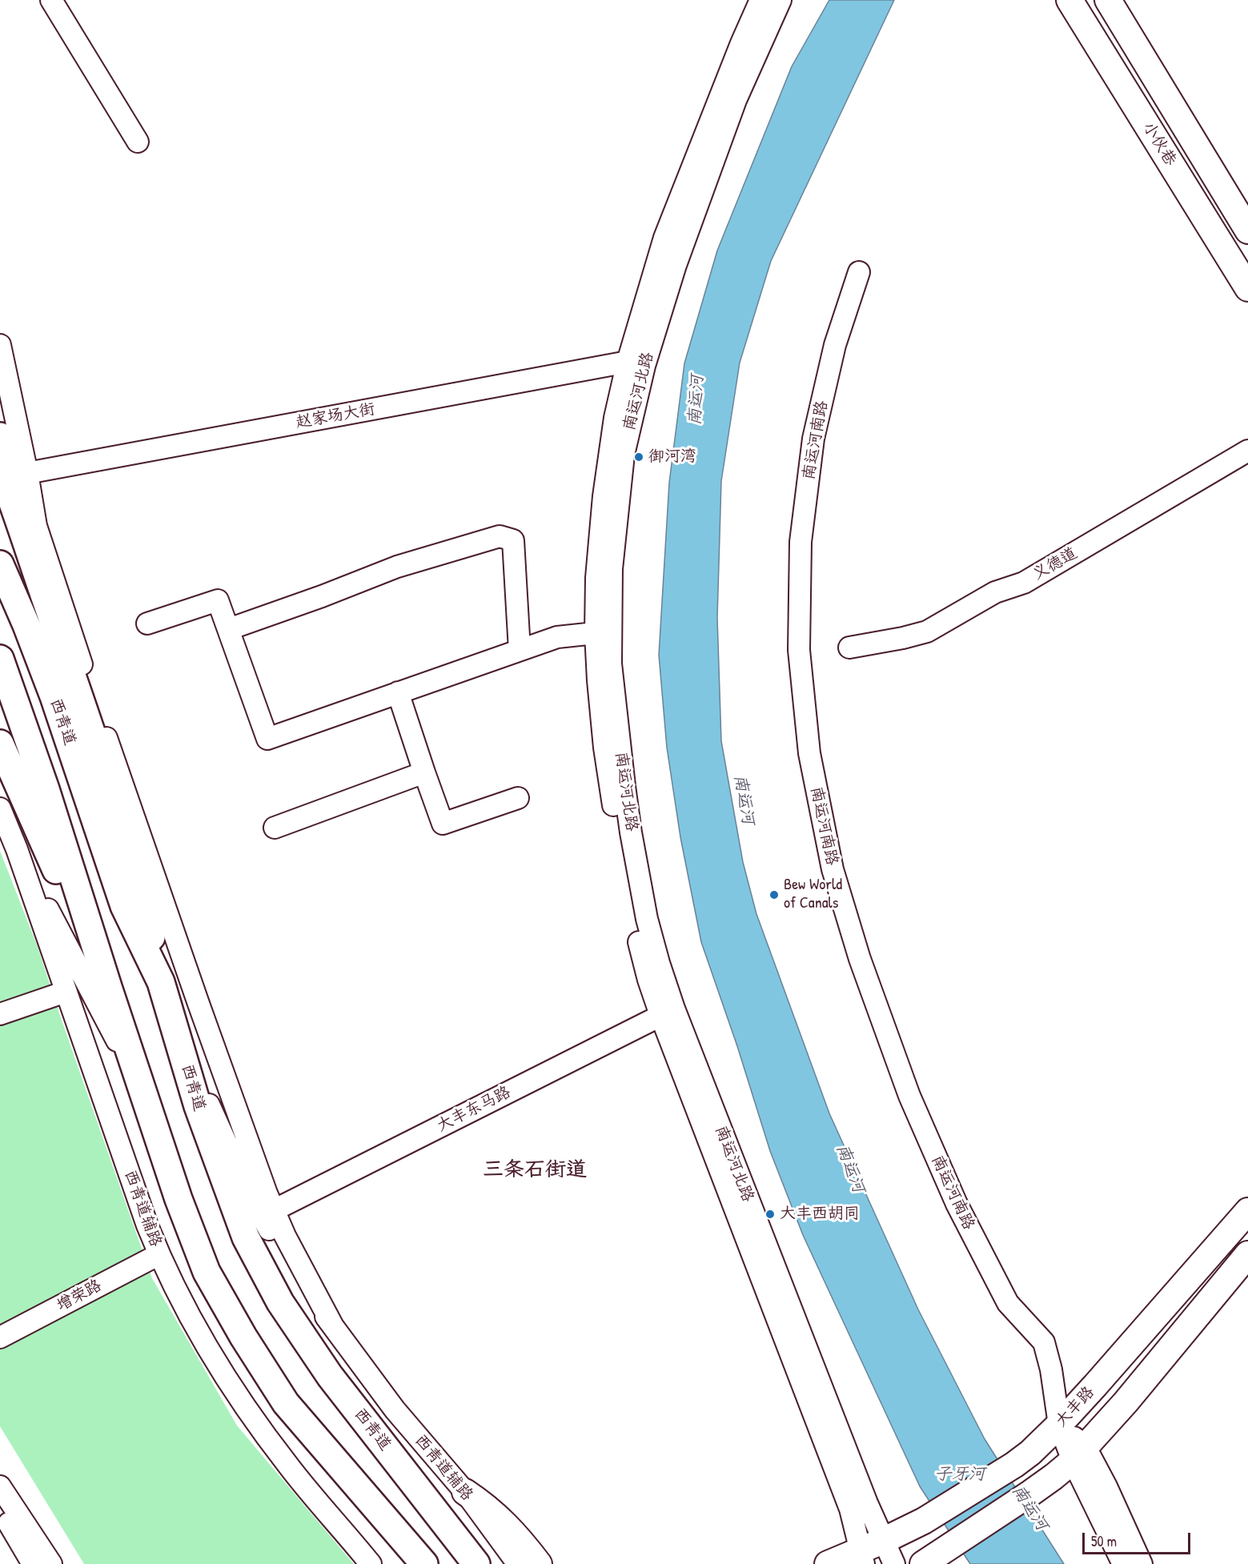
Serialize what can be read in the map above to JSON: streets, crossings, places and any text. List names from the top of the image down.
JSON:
{
  "streets": {
    "highway": ["西青道"],
    "main road": ["小伙巷", "大丰路"],
    "street": [
      "南运河北路",
      "赵家场大街",
      "南运河南路",
      "义德道",
      "大丰东马路",
      "西青道辅路",
      "增荣路"
    ]
  },
  "crossings": [
    ["南运河北路", "赵家场大街"],
    ["南运河北路", "大丰东马路"],
    ["南运河北路", "大丰路"],
    ["南运河南路", "大丰路"],
    ["西青道辅路", "增荣路"]
  ],
  "districts": ["三条石街道"],
  "water": ["南运河", "子牙河"],
  "places": ["御河湾", "Bew World of Canals", "大丰西胡同"],
  "scale_bar": "50 m"
}
